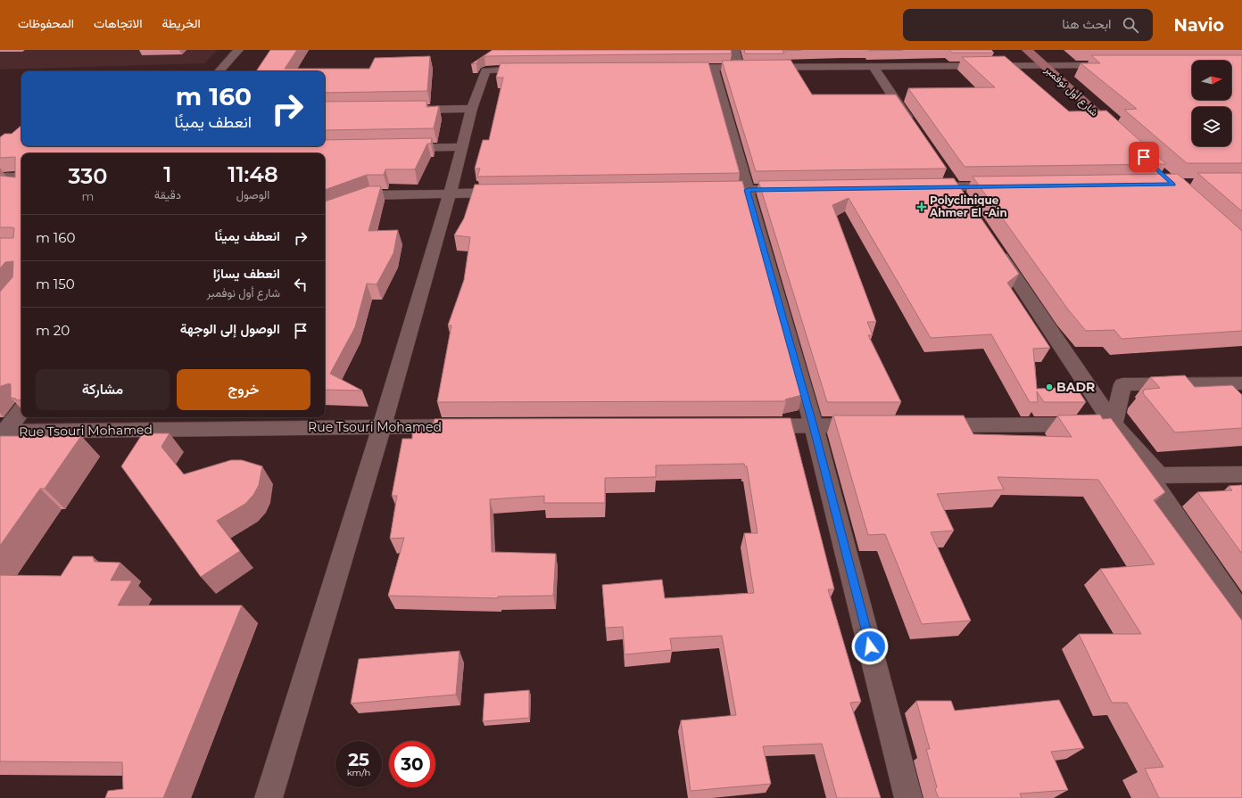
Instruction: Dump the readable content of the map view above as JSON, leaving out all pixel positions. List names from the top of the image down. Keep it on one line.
{"streets":{"main road":["شارع أول نوفمبر"],"street":["Rue Tsouri Mohamed"]},"places":{"health":["Polyclinique Ahmer El -Ain"],"other":["BADR"]},"north":"right","page":{"header":"Navio","search":"ابحث هنا","nav":["الخريطة","الاتجاهات","المحفوظات"],"turn":["160 m","انعطف يمينًا"],"eta":["11:48","الوصول","1","دقيقة","330","m"],"list":[{"name":"انعطف يمينًا","value":"160 m"},{"name":"انعطف يسارًا","note":"شارع أول نوفمبر","value":"150 m"},{"name":"الوصول إلى الوجهة","value":"20 m"}],"buttons":["خروج","مشاركة"],"speed":"25 km/h","limit":"30"}}
